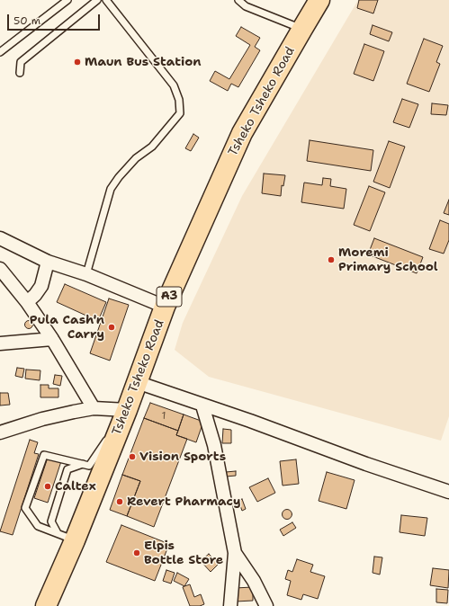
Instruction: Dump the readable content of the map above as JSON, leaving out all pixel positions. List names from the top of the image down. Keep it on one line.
{"streets":{"highway":["Tsheko Tsheko Road","A3"]},"places":["Maun Bus Station","Moremi Primary School","Pula Cash'n Carry","Vision Sports","Caltex","Revert Pharmacy","Elpis Bottle Store"],"house_numbers":["1"],"scale_bar":"50 m"}
